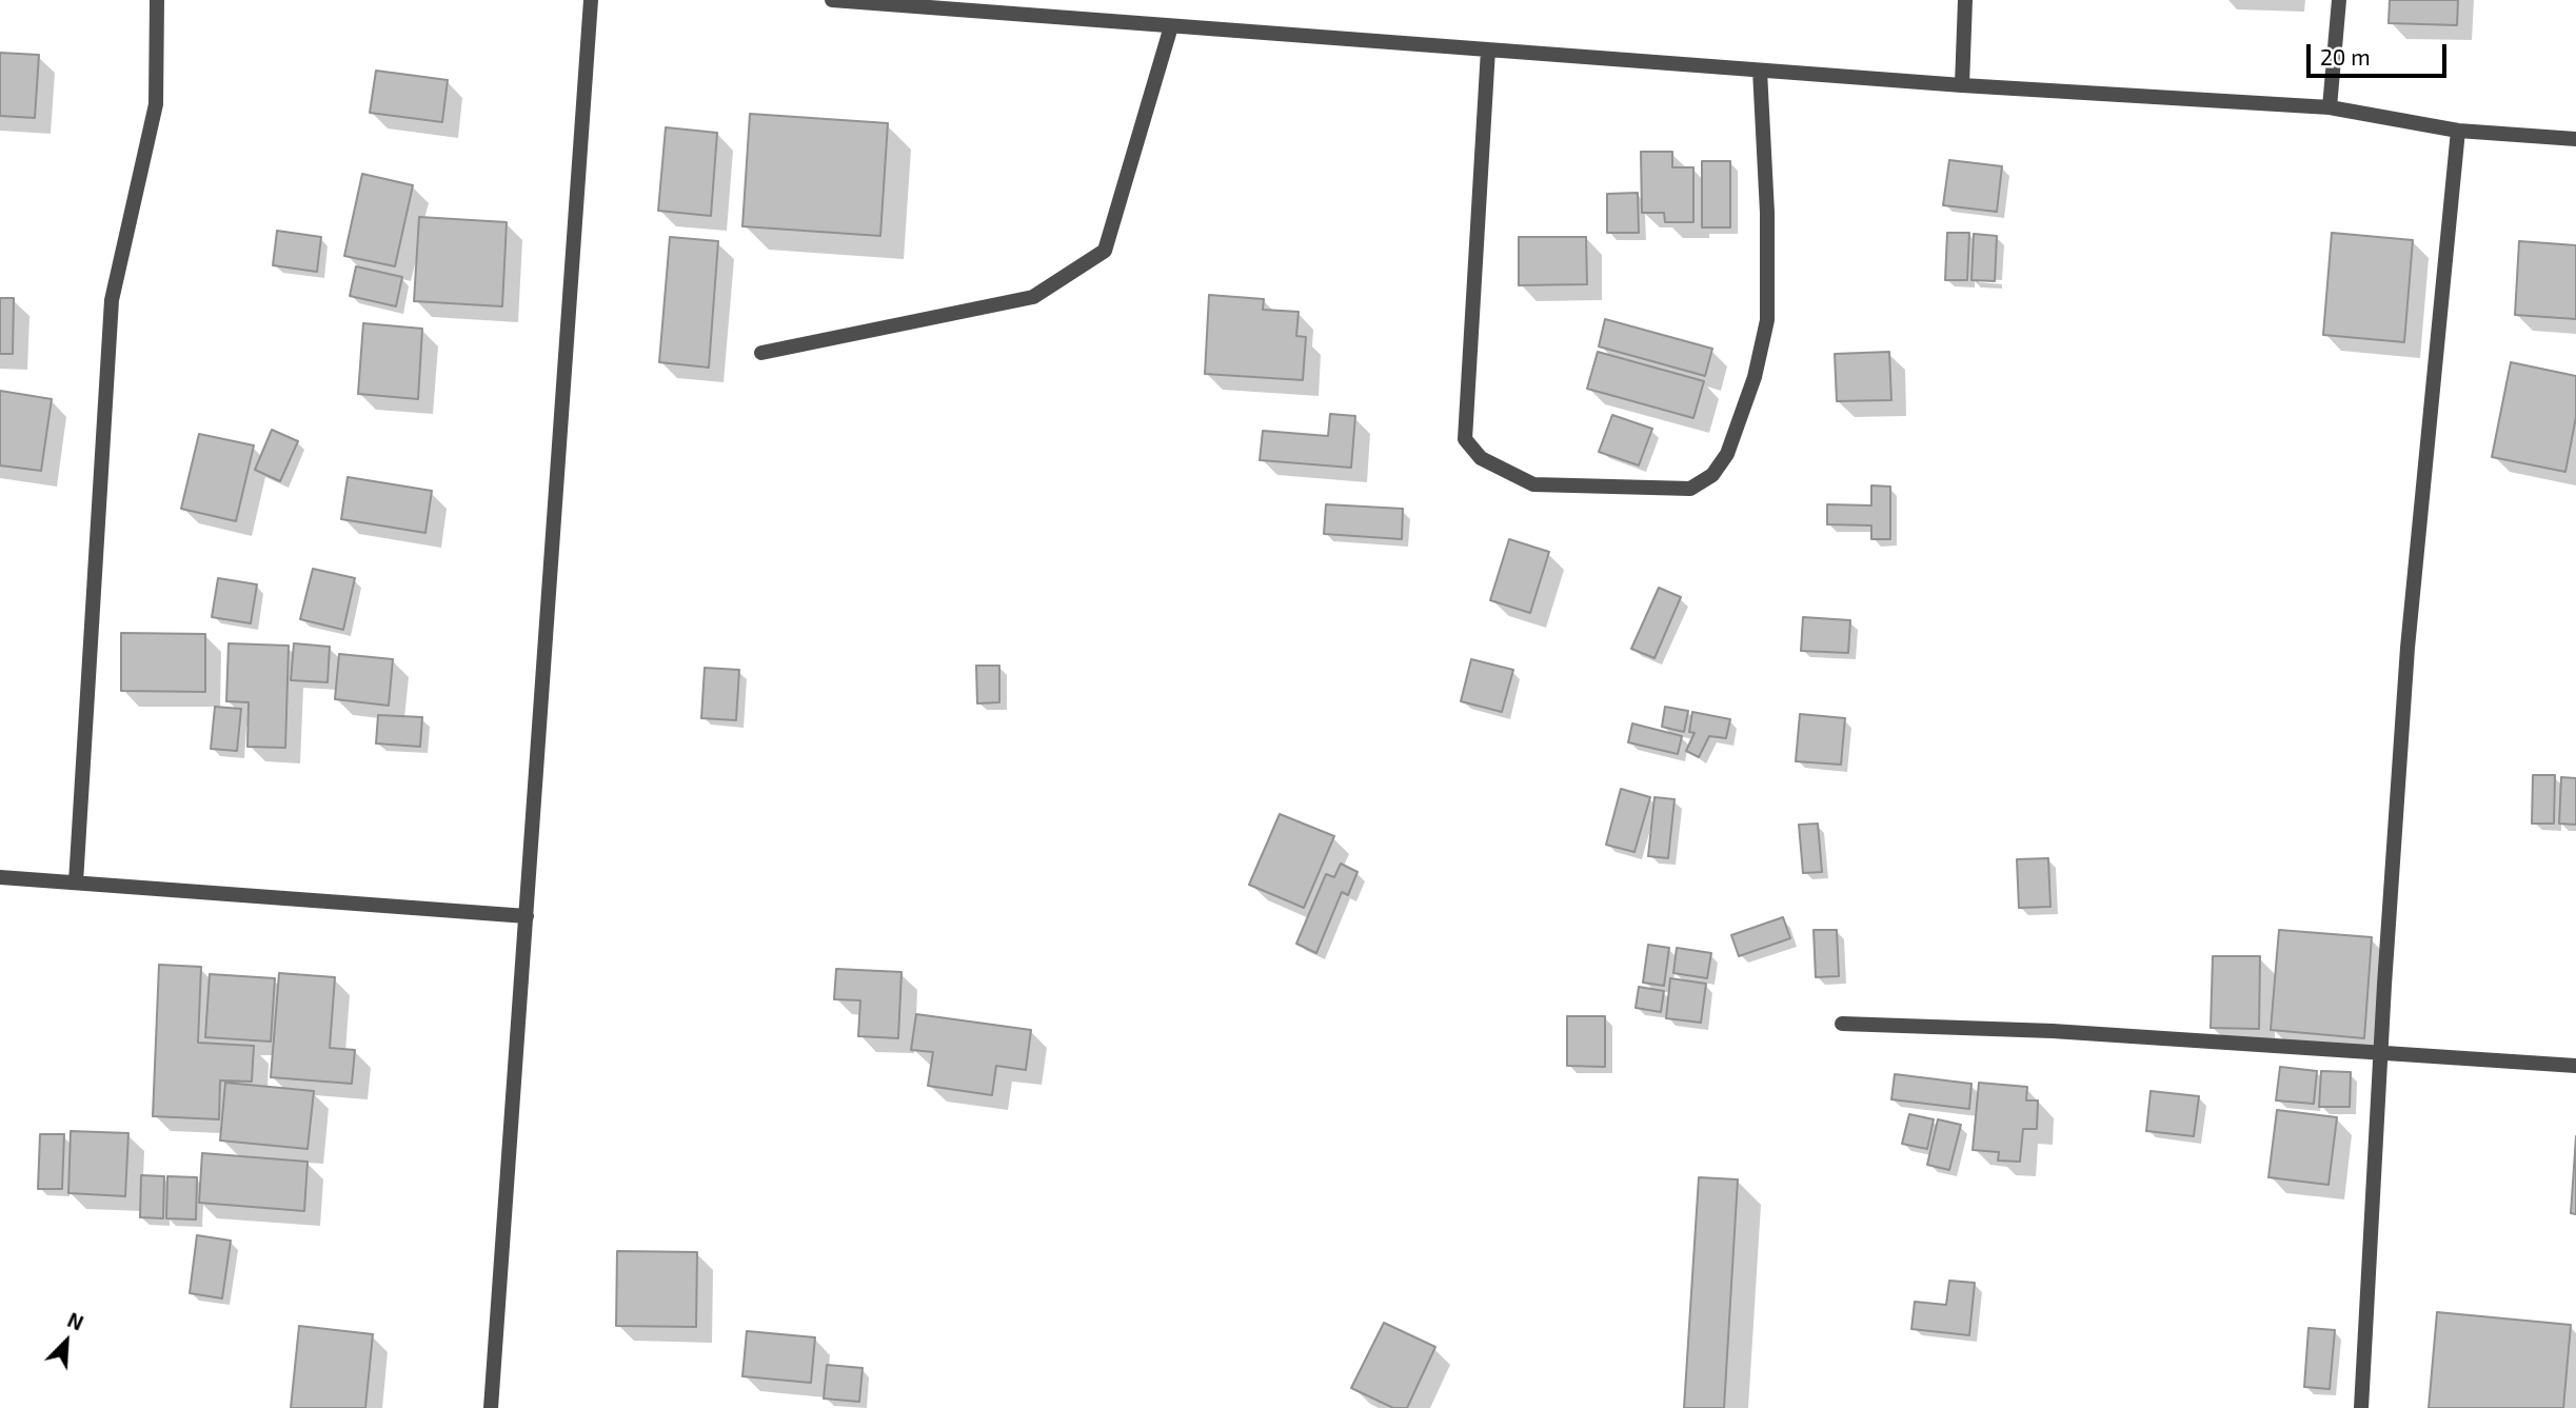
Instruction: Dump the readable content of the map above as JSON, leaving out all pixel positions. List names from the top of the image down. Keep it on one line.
{"scale_bar":"20 m","north":"top right"}
